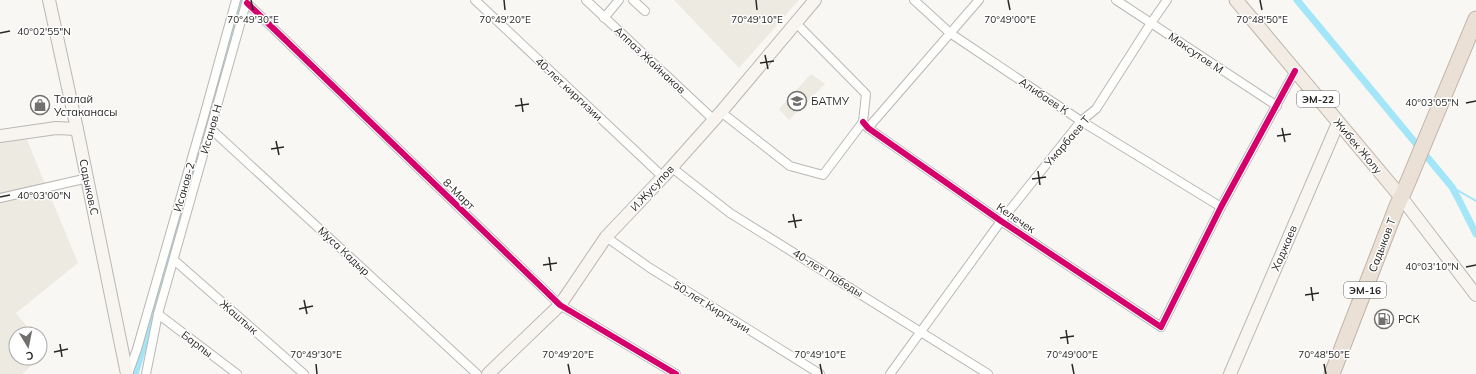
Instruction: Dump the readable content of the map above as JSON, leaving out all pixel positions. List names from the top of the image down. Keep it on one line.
{"streets":{"highway":["Садыков Т","ЭМ-16"],"main road":["ЭМ-22","Жибек Жолу"],"street":["Максутов М","Аппаз Жайнаков","40-лет киргизии","Алибаев К","Исанов Н","Умарбаев Т","Садыков.С","Исанов-2","И.Жусупов","8-Март","Келечек","Хаджаев","Муса Кадыр","40-лет Пабеды","50-лет Киргизии","Жаштык","Барпы"]},"crossings":[["Максутов М","Умарбаев Т"],["Аппаз Жайнаков","И.Жусупов"],["Аппаз Жайнаков","Келечек"],["40-лет киргизии","И.Жусупов"],["Алибаев К","Умарбаев Т"],["Алибаев К","Келечек"],["Исанов Н","8-Март"],["Исанов Н","Муса Кадыр"],["Исанов Н","Жаштык"],["Исанов Н","Барпы"],["Умарбаев Т","Келечек"],["Умарбаев Т","40-лет Пабеды"],["Жибек Жолу","Садыков Т"],["Жибек Жолу","Хаджаев"],["Жибек Жолу","ЭМ-16"],["Садыков.С","Исанов-2"],["И.Жусупов","8-Март"],["И.Жусупов","40-лет Пабеды"],["И.Жусупов","50-лет Киргизии"],["Садыков Т","ЭМ-16"]],"places":{"school or university":["БАТМУ"],"shop":["Таалай Устаканасы"],"fuel station":["РСК"]},"north":"bottom","coordinates":["70°49'00\"E","70°49'30\"E","70°49'20\"E","70°49'10\"E","70°48'50\"E","40°02'55\"N","40°03'05\"N","40°03'00\"N","40°03'10\"N"]}
